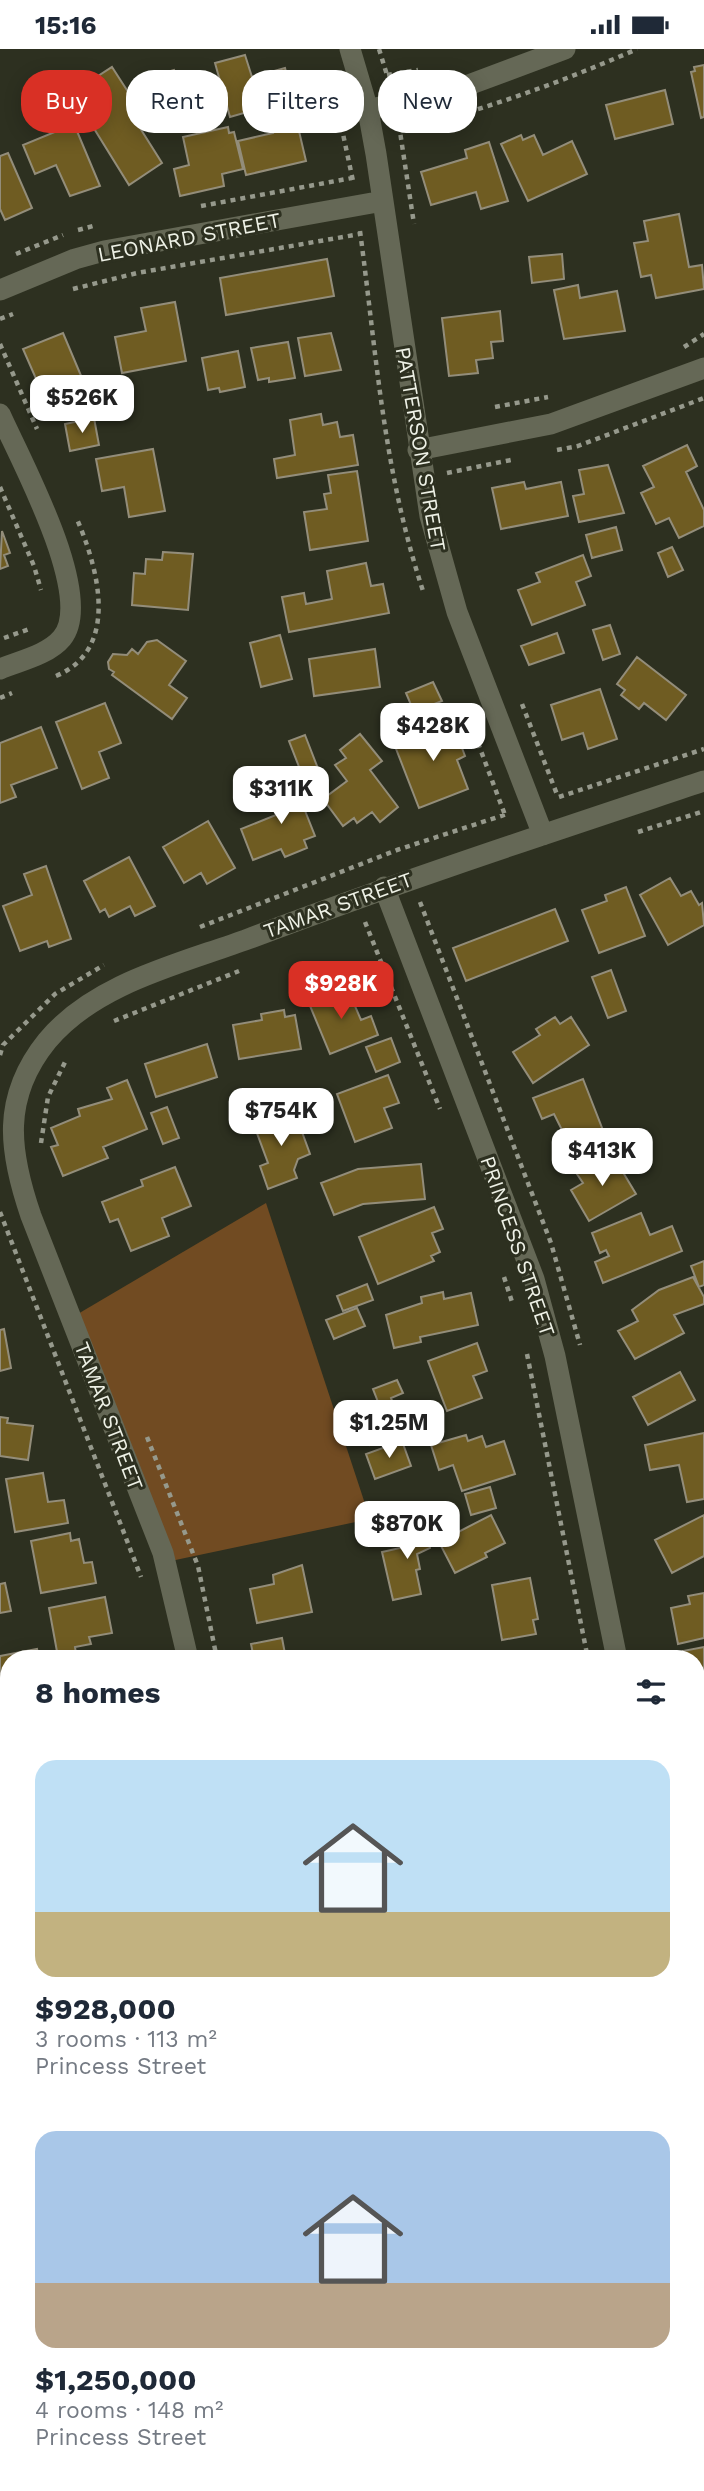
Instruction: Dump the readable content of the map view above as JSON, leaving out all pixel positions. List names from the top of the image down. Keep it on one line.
{"streets":{"street":["LEONARD STREET","PATTERSON STREET","TAMAR STREET","PRINCESS STREET"]},"crossings":[["LEONARD STREET","PATTERSON STREET"],["PATTERSON STREET","TAMAR STREET"],["TAMAR STREET","PRINCESS STREET"]],"page":{"status":"15:16","chip":["Buy","Rent","Filters","New"],"price":["$526K","$428K","$311K","$928K","$754K","$413K","$1.25M","$870K"],"heading":"8 homes","list":[{"name":"$928,000","note":"3 rooms · 113 m² · Princess Street"},{"name":"$1,250,000","note":"4 rooms · 148 m² · Princess Street"}]}}
